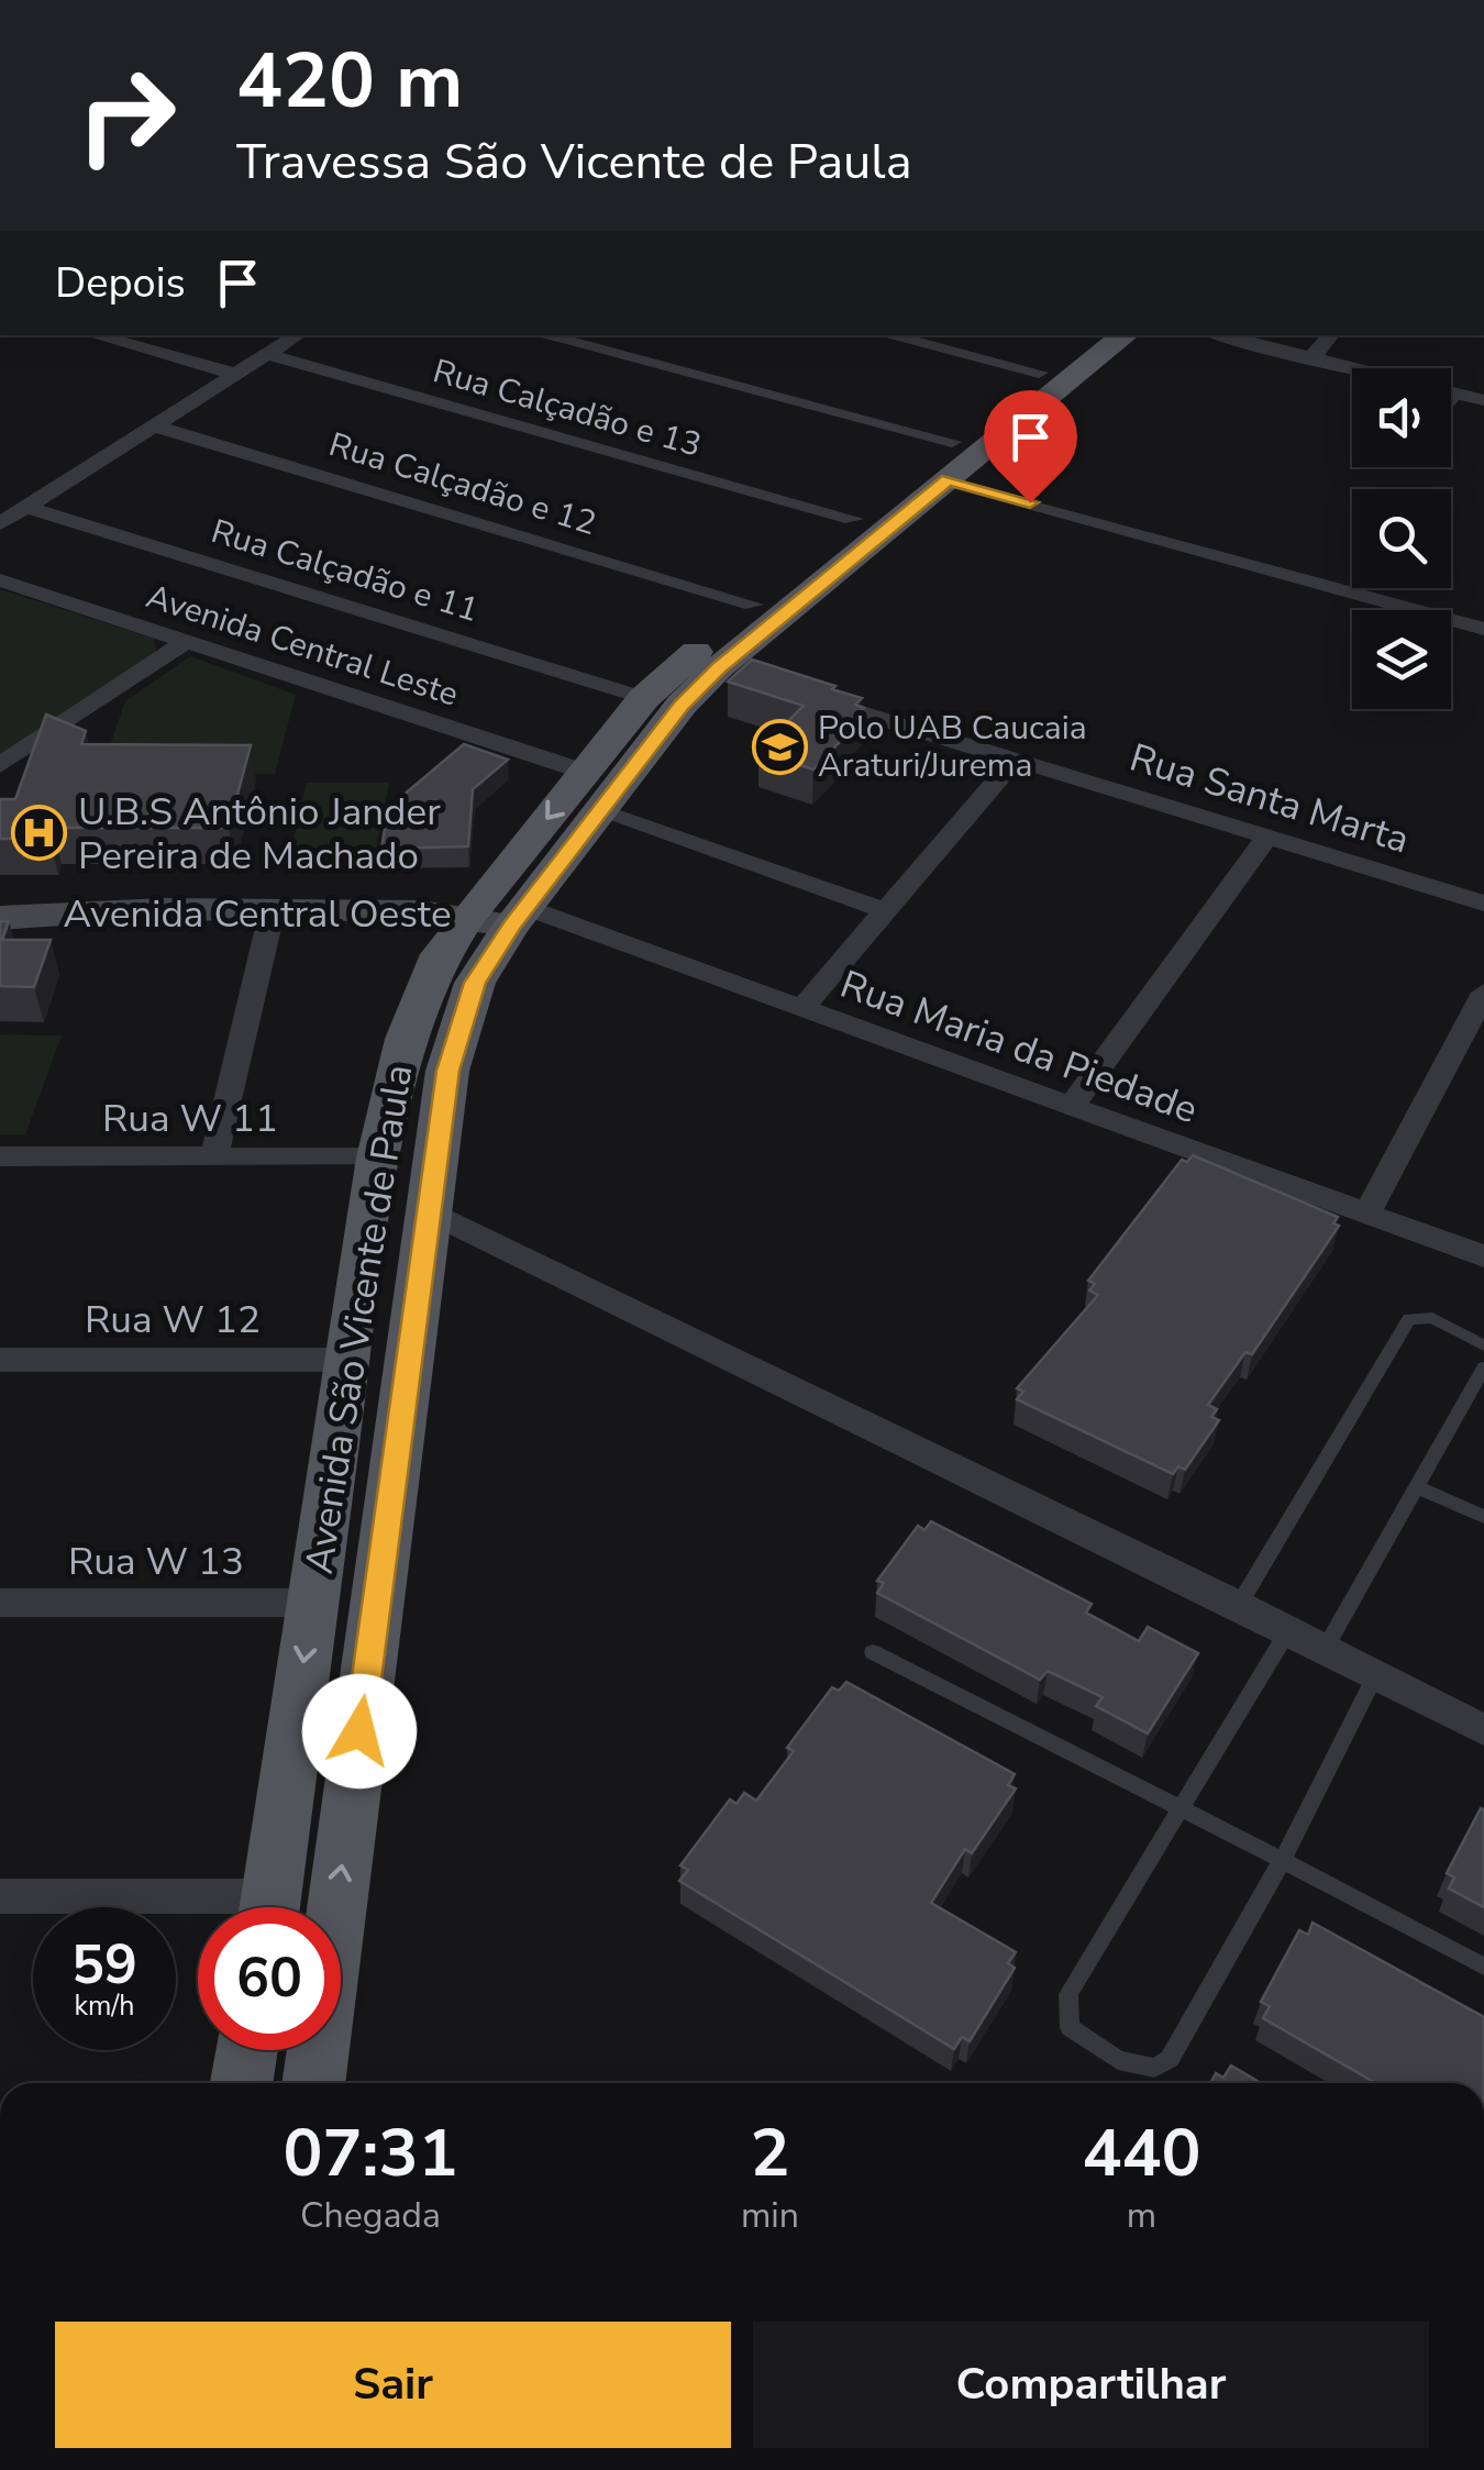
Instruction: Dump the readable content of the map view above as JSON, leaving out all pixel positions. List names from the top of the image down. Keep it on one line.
{"streets":{"main road":["Avenida São Vicente de Paula"],"street":["Rua Calçadão e 13","Rua Calçadão e 12","Rua Calçadão e 11","Avenida Central Leste","Rua Santa Marta","Avenida Central Oeste","Rua Maria da Piedade","Rua W 11","Rua W 12","Rua W 13"]},"crossings":[["Rua Calçadão e 13","Avenida São Vicente de Paula"],["Rua Calçadão e 12","Avenida São Vicente de Paula"],["Rua Calçadão e 11","Avenida São Vicente de Paula"],["Avenida Central Leste","Avenida São Vicente de Paula"],["Avenida Central Oeste","Rua Maria da Piedade"],["Avenida Central Oeste","Avenida São Vicente de Paula"],["Rua Maria da Piedade","Avenida São Vicente de Paula"],["Rua W 11","Avenida São Vicente de Paula"],["Rua W 12","Avenida São Vicente de Paula"],["Avenida São Vicente de Paula","Rua W 13"]],"places":{"school or university":["Polo UAB Caucaia Araturi/Jurema"],"hospital":["U.B.S Antônio Jander Pereira de Machado"]},"page":{"turn":["420 m","Travessa São Vicente de Paula"],"then":"Depois","speed":"59 km/h","limit":"60","eta":["07:31","Chegada","2","min","440","m"],"buttons":["Sair","Compartilhar"]}}
